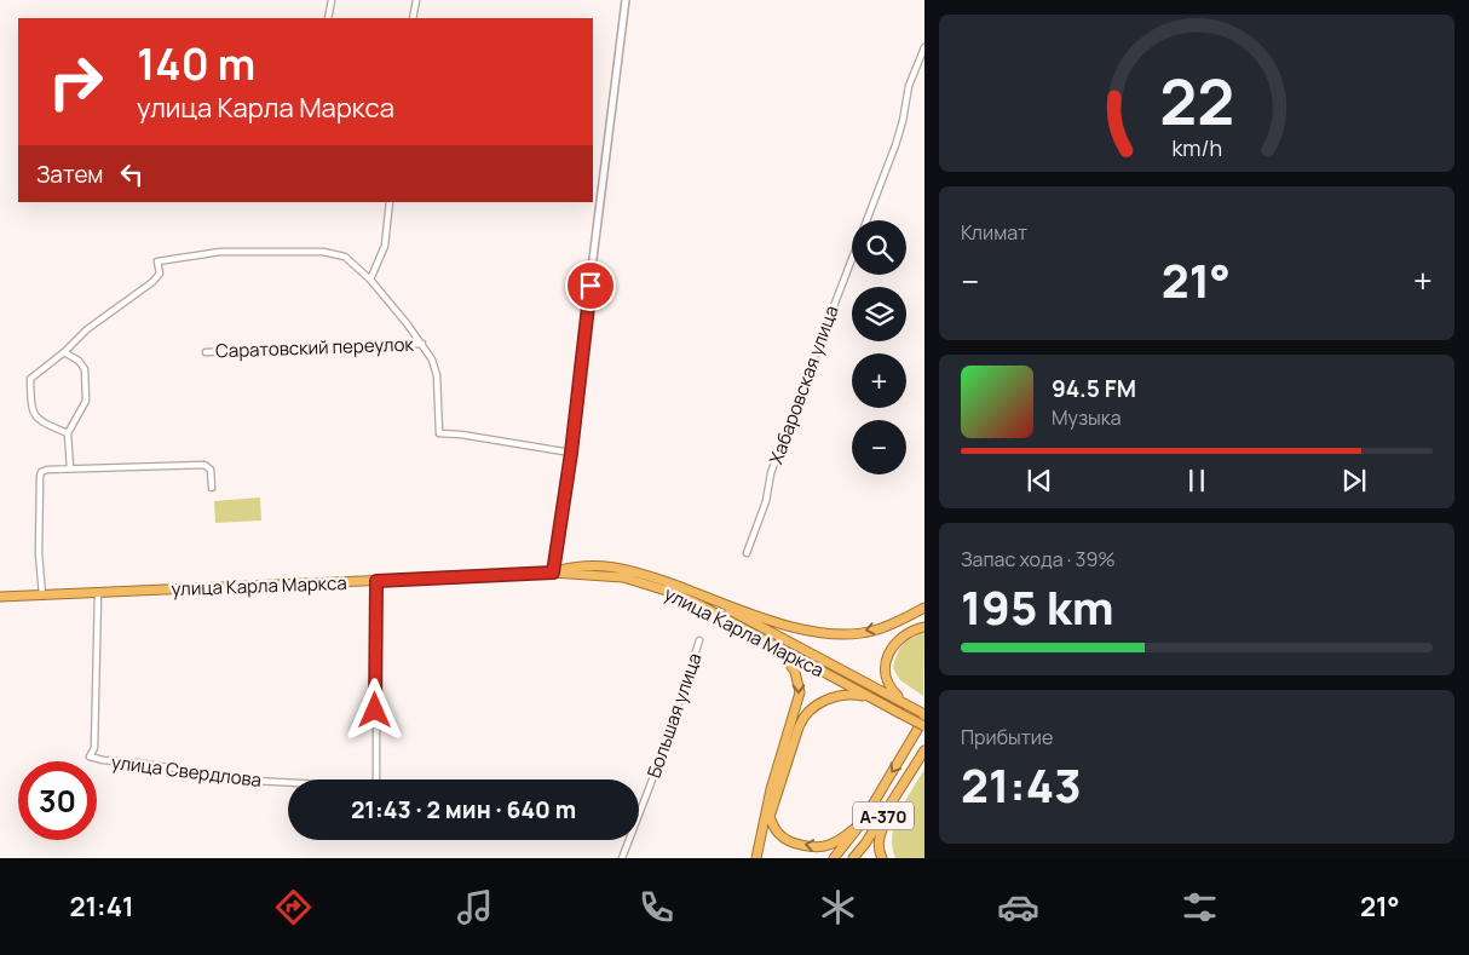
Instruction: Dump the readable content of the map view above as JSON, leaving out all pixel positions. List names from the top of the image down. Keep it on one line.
{"streets":{"highway":["улица Карла Маркса","А-370"],"street":["Саратовский переулок","Хабаровская улица","Большая улица","улица Свердлова"]},"crossings":[["улица Карла Маркса","улица Свердлова"]],"page":{"turn":["140 m","улица Карла Маркса"],"then":"Затем","tile":["Климат",["Запас хода · 39%","195 km"],["Прибытие","21:43"]],"map_buttons":["+","−"],"heat":["−","21°","+"],"song":["94.5 FM","Музыка"],"limit":"30","trip":"21:43 · 2 мин · 640 m","tabs":["21:41","21°"],"gauge":["22","km/h"]}}
